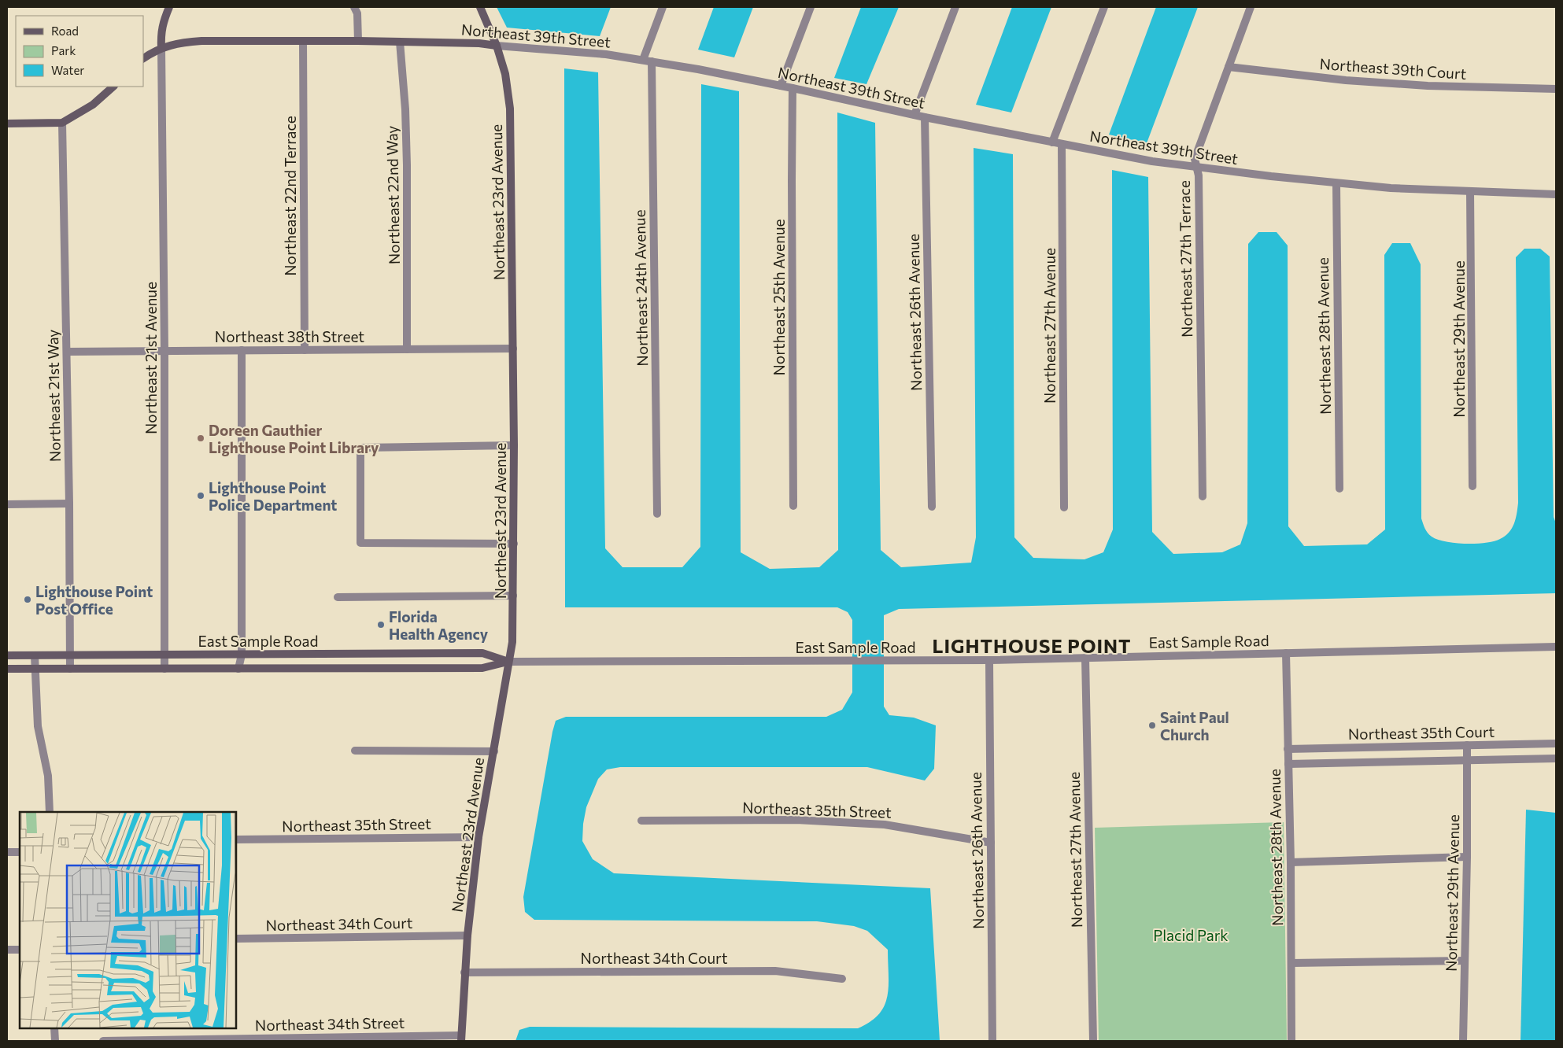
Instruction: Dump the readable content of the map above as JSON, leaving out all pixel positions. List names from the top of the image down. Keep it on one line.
{"streets":{"street":["Northeast 39th Street","Northeast 39th Court","Northeast 22nd Way","Northeast 22nd Terrace","Northeast 23rd Avenue","Northeast 27th Terrace","Northeast 24th Avenue","Northeast 25th Avenue","Northeast 26th Avenue","Northeast 27th Avenue","Northeast 38th Street","Northeast 28th Avenue","Northeast 29th Avenue","Northeast 21st Avenue","Northeast 21st Way","East Sample Road","Northeast 35th Court","Northeast 35th Street","Northeast 34th Court","Northeast 34th Street"]},"crossings":[["Northeast 39th Street","Northeast 22nd Way"],["Northeast 39th Street","Northeast 22nd Terrace"],["Northeast 39th Street","Northeast 23rd Avenue"],["Northeast 39th Street","Northeast 27th Terrace"],["Northeast 39th Street","Northeast 24th Avenue"],["Northeast 39th Street","Northeast 25th Avenue"],["Northeast 39th Street","Northeast 26th Avenue"],["Northeast 39th Street","Northeast 27th Avenue"],["Northeast 39th Street","Northeast 28th Avenue"],["Northeast 39th Street","Northeast 29th Avenue"],["Northeast 39th Street","Northeast 21st Avenue"],["Northeast 39th Court","Northeast 27th Terrace"],["Northeast 22nd Way","Northeast 38th Street"],["Northeast 22nd Terrace","Northeast 38th Street"],["Northeast 23rd Avenue","Northeast 38th Street"],["Northeast 23rd Avenue","East Sample Road"],["Northeast 23rd Avenue","Northeast 35th Street"],["Northeast 23rd Avenue","Northeast 34th Court"],["Northeast 23rd Avenue","Northeast 34th Street"],["Northeast 26th Avenue","East Sample Road"],["Northeast 26th Avenue","Northeast 35th Street"],["Northeast 27th Avenue","East Sample Road"],["Northeast 38th Street","Northeast 21st Avenue"],["Northeast 38th Street","Northeast 21st Way"],["Northeast 28th Avenue","East Sample Road"],["Northeast 28th Avenue","Northeast 35th Court"],["Northeast 29th Avenue","Northeast 35th Court"],["Northeast 21st Avenue","East Sample Road"],["Northeast 21st Way","East Sample Road"]],"districts":["LIGHTHOUSE POINT"],"parks":["Placid Park"],"places":["Doreen Gauthier Lighthouse Point Library","Lighthouse Point Police Department","Lighthouse Point Post Office","Florida Health Agency","Saint Paul Church"],"legend":["Road","Park","Water"]}
